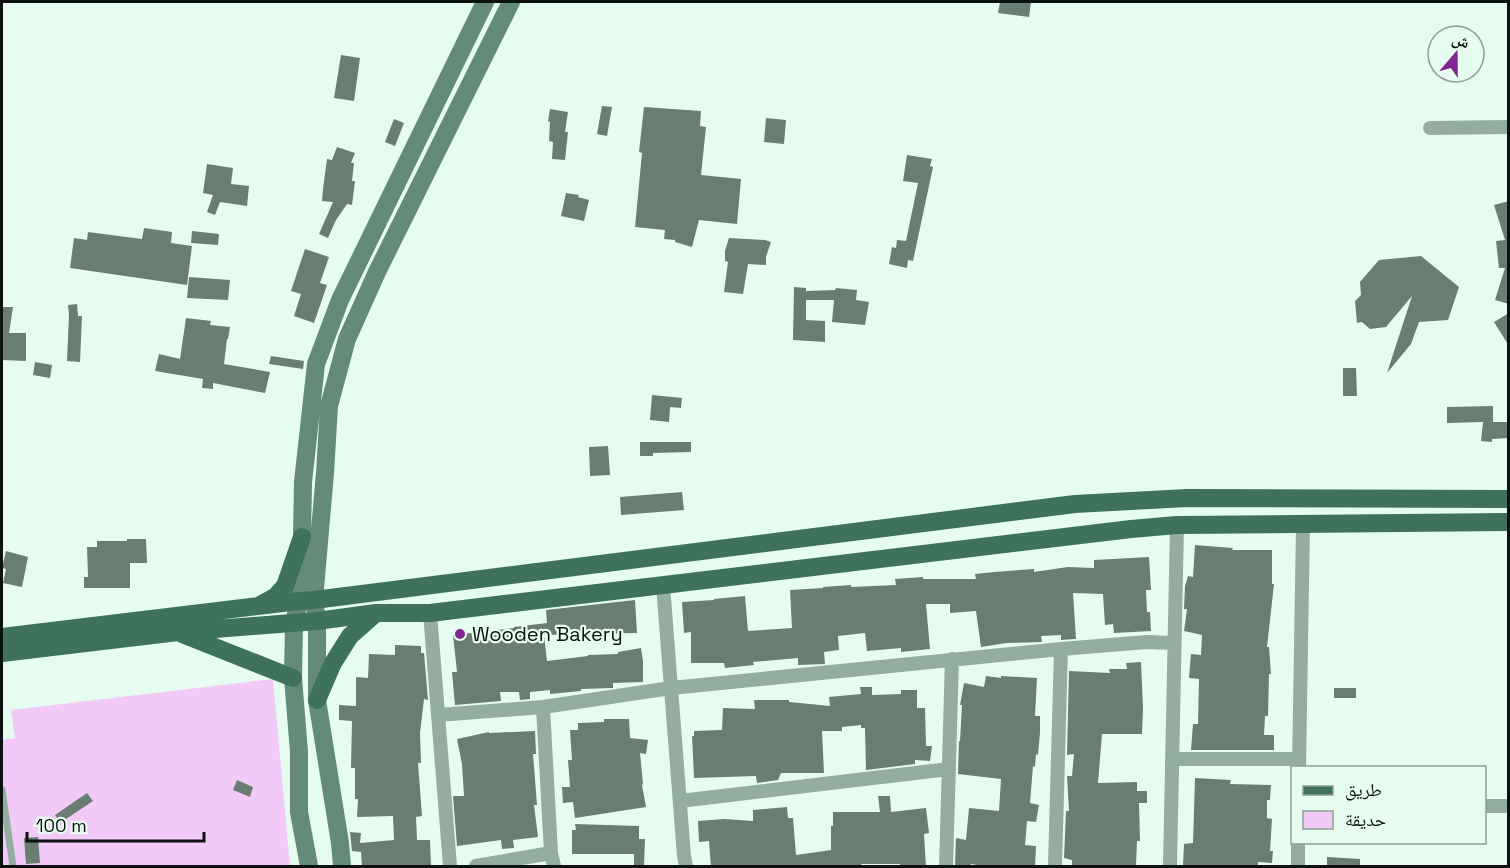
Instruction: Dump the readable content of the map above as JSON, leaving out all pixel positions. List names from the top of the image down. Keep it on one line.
{"places":["Wooden Bakery"],"legend":["طريق","حديقة"],"scale_bar":"100 m","north":"top"}
